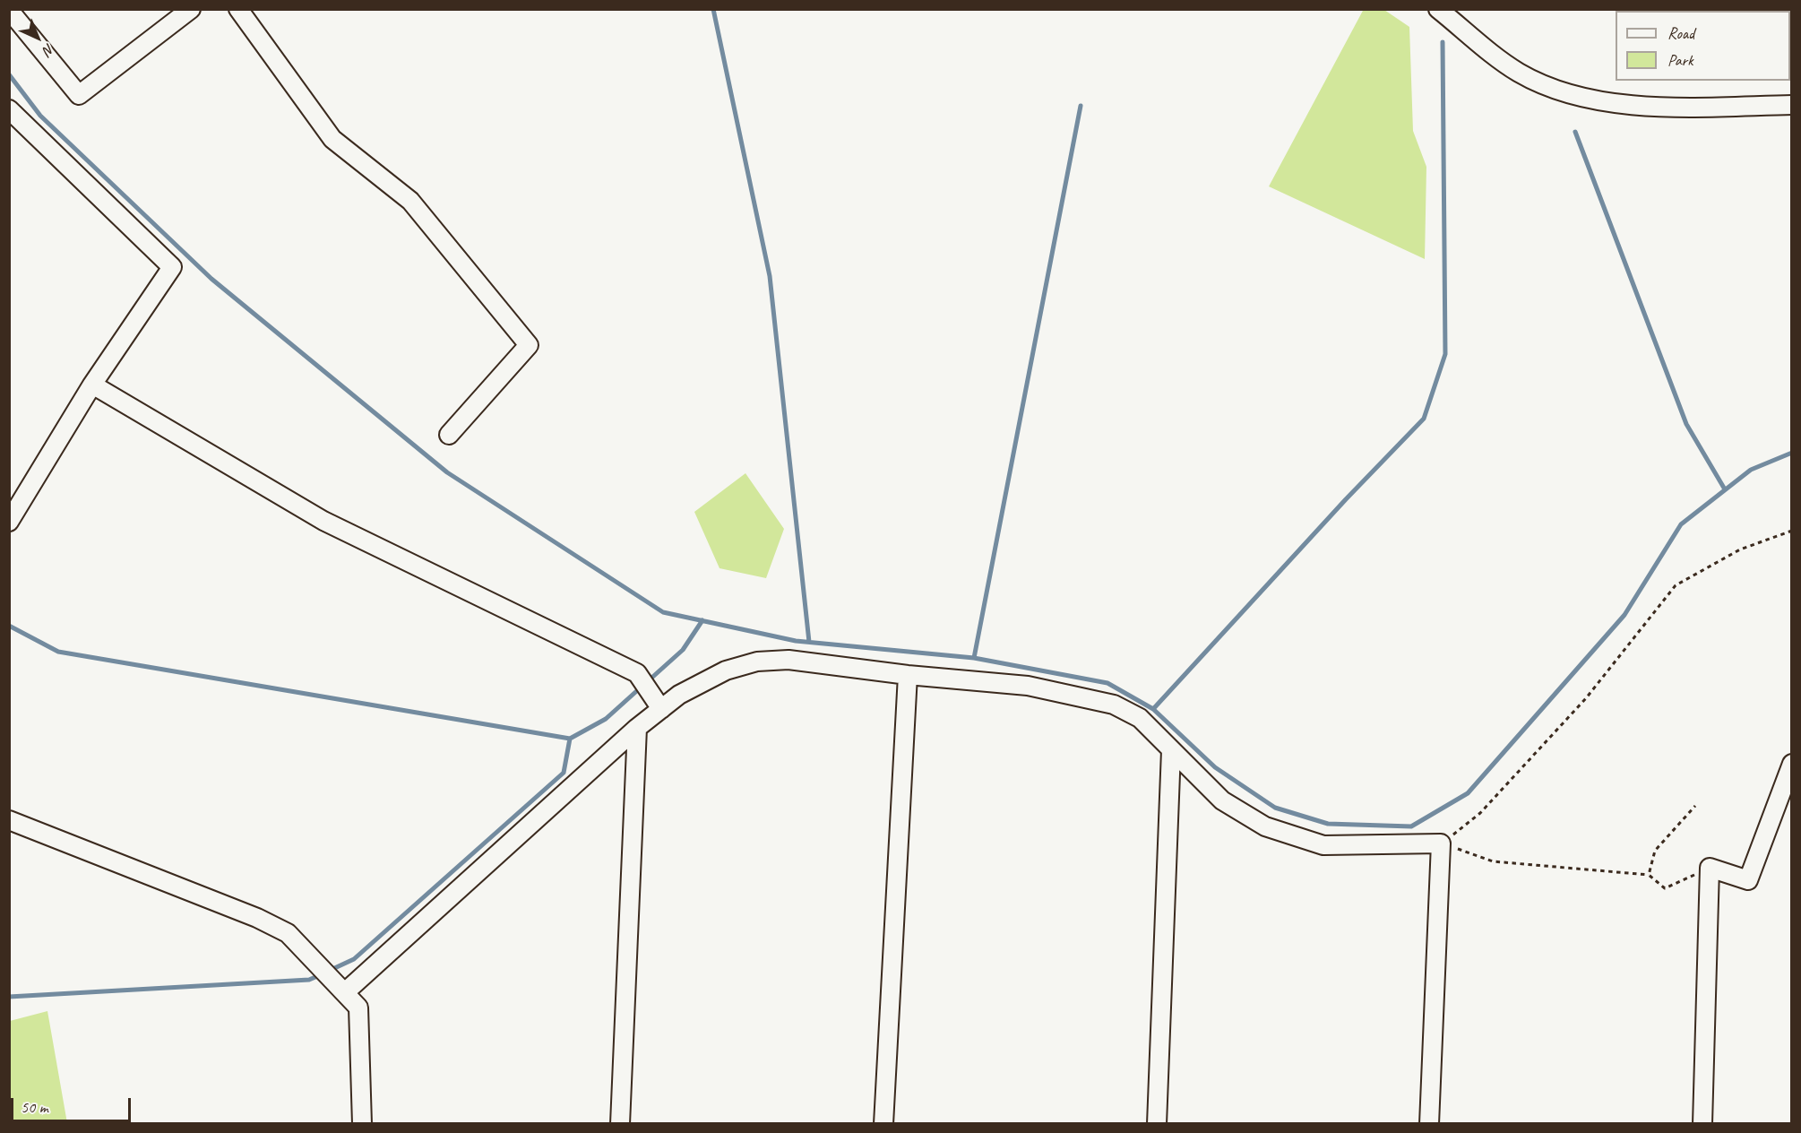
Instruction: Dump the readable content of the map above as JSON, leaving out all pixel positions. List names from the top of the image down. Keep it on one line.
{"legend":["Road","Park"],"scale_bar":"50 m","north":"bottom right"}
